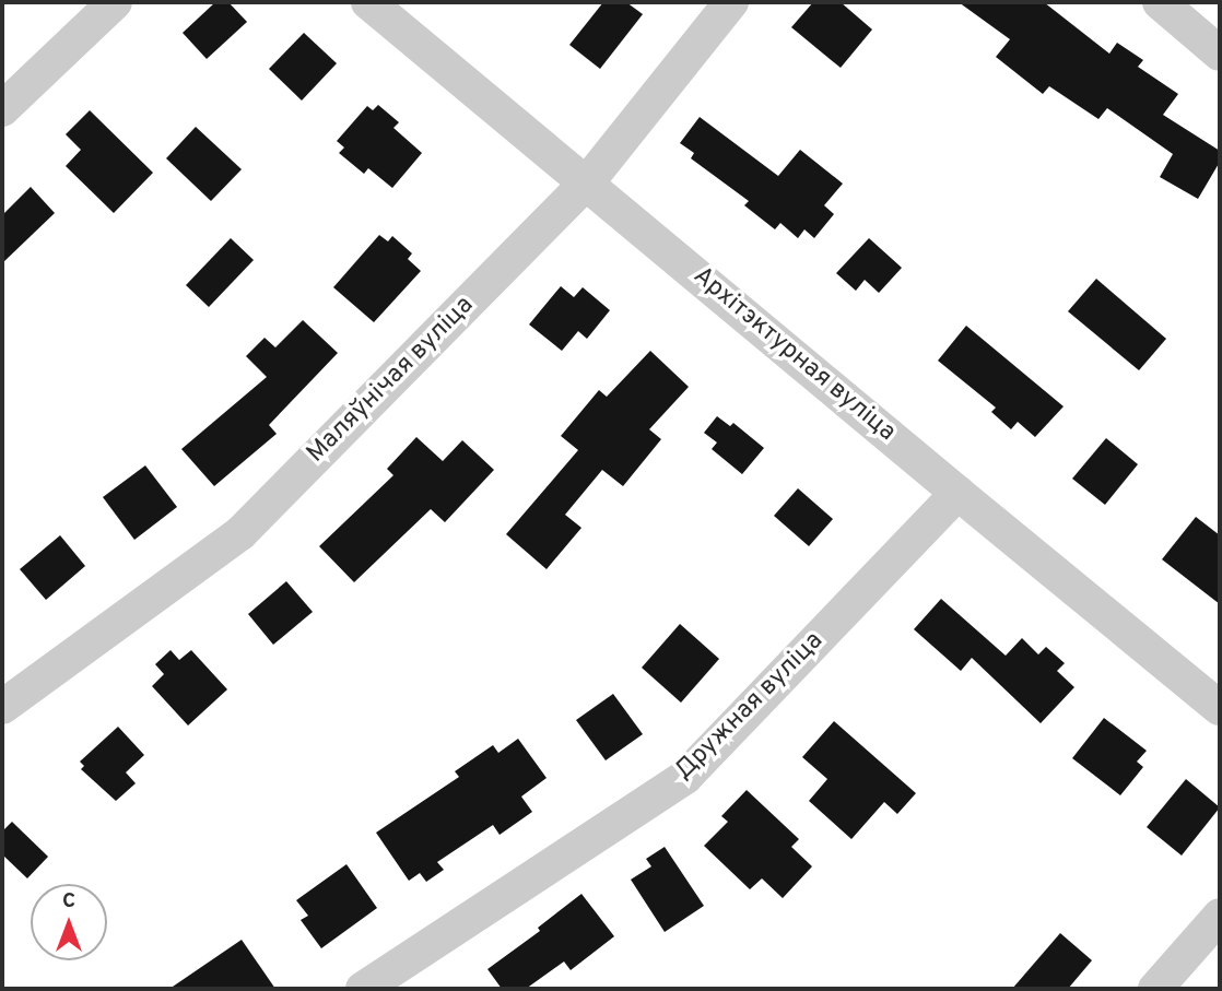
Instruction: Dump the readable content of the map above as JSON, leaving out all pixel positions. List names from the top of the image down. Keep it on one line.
{"streets":{"street":["Архітэктурная вуліца","Маляўнічая вуліца","Дружная вуліца"]},"crossings":[["Архітэктурная вуліца","Маляўнічая вуліца"],["Архітэктурная вуліца","Дружная вуліца"]],"north":"top"}
